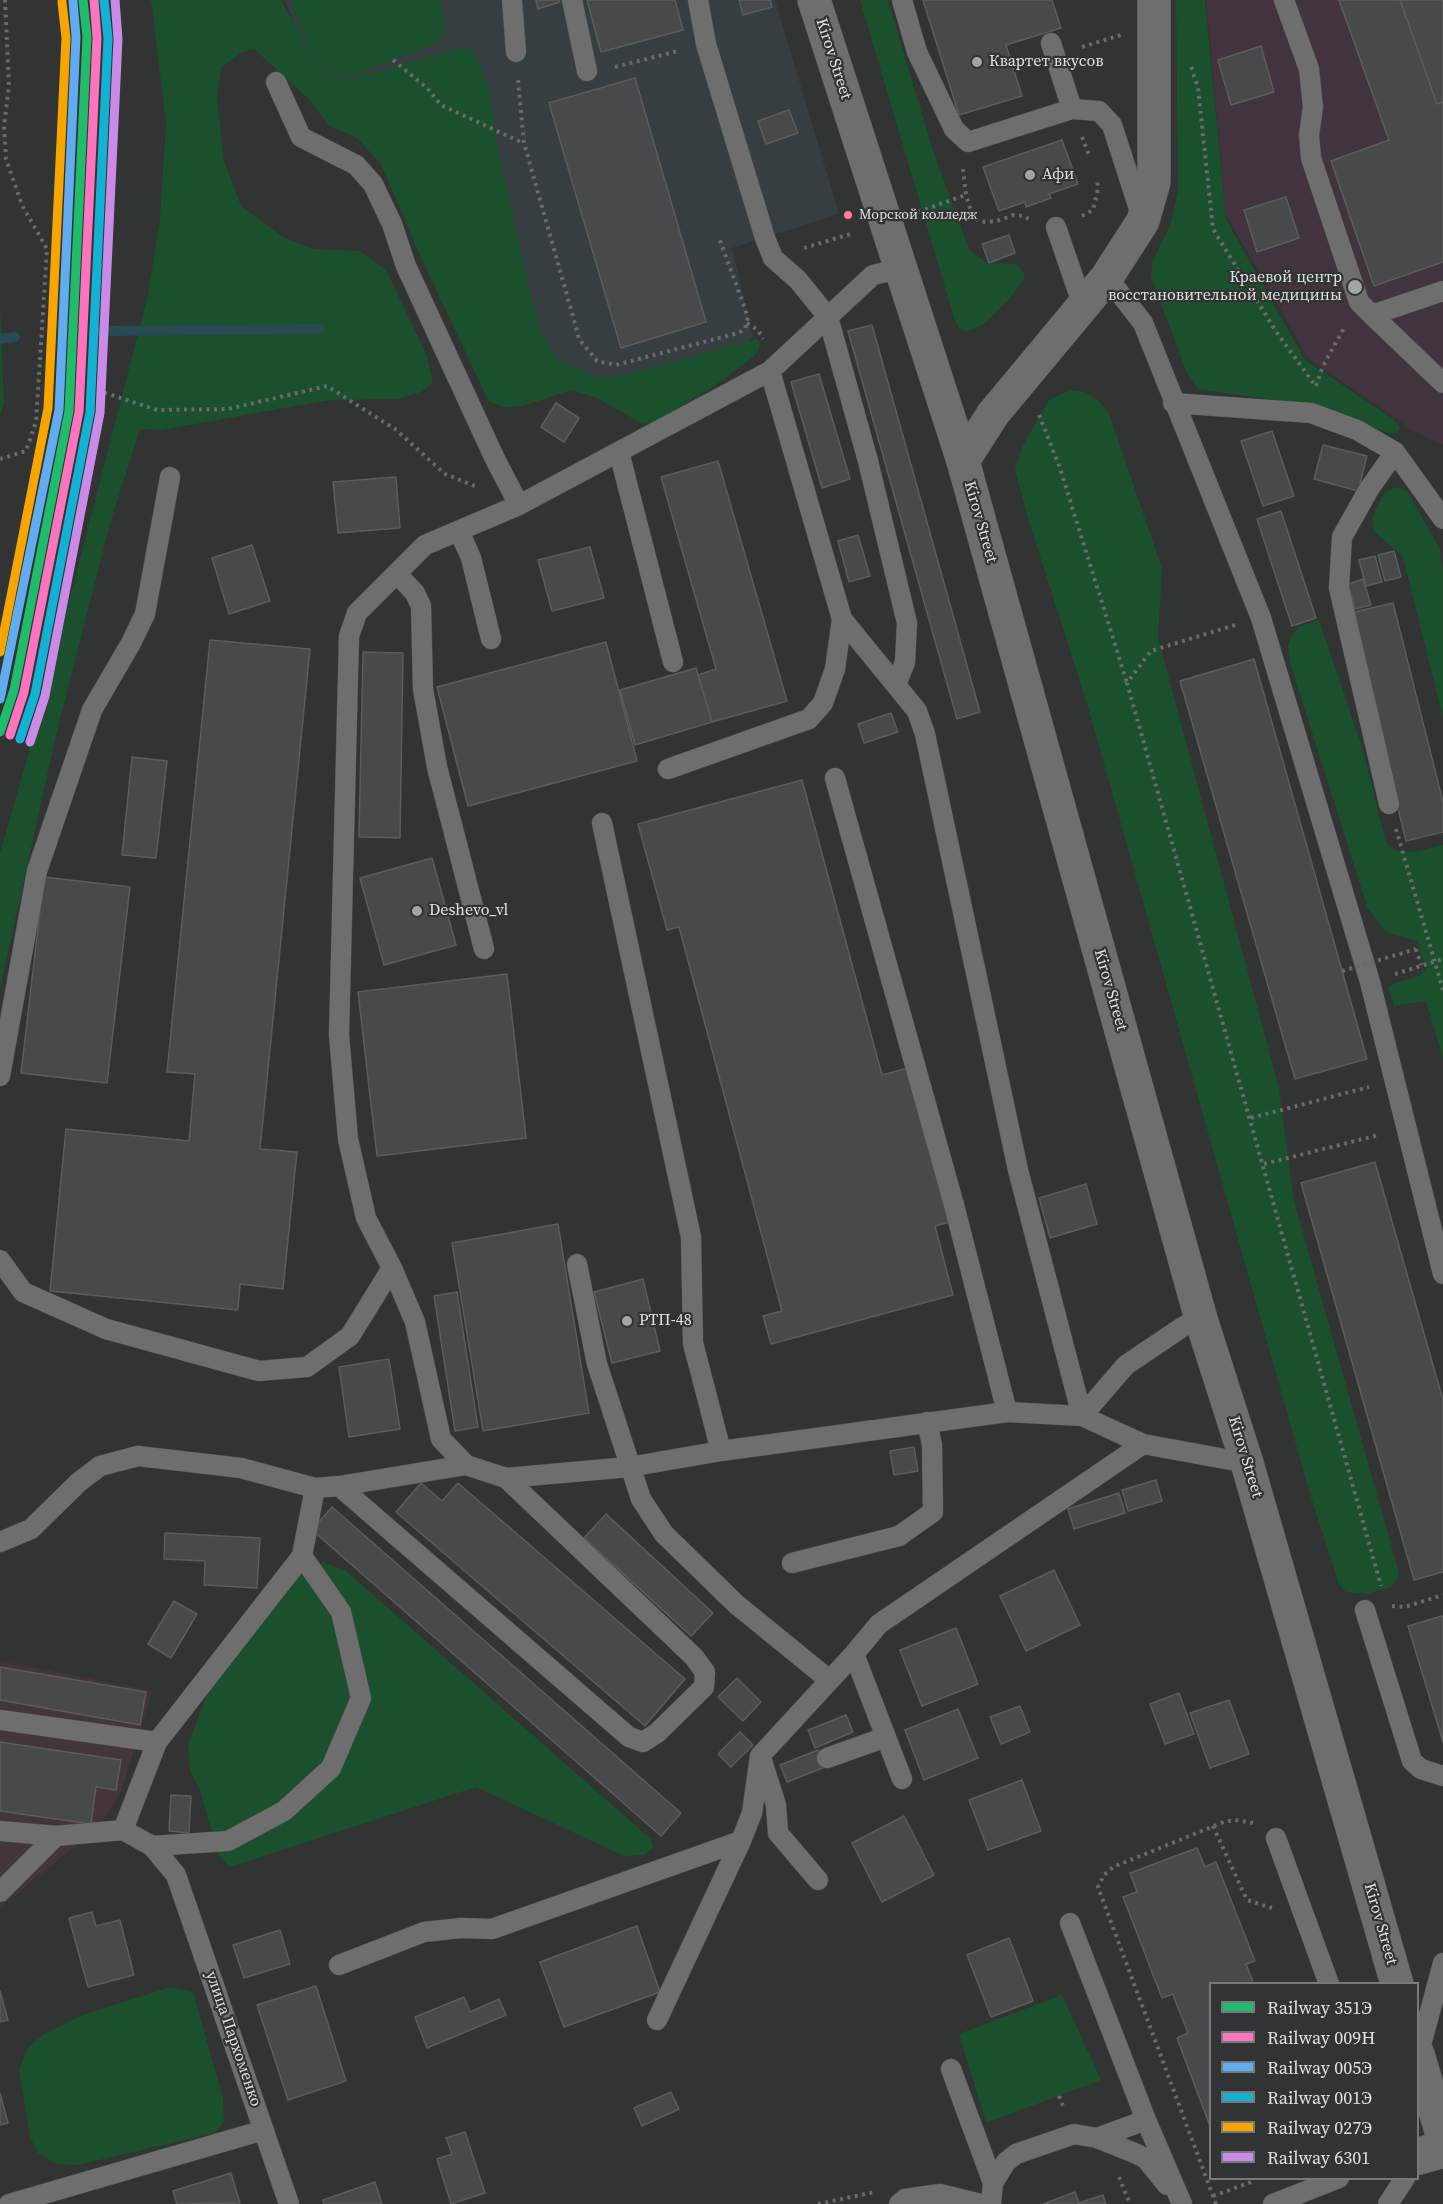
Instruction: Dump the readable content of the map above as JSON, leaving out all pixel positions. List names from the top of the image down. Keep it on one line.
{"streets":{"street":["Kirov Street"],"lane":["улица Пархоменко"]},"places":["Квартет вкусов","Афи","Морской колледж","Краевой центр восстановительной медицины","Deshevo_vl","РТП-48"],"lines":["rail line 351Э","rail line 009Н","rail line 001Э","rail line 6301","rail line 005Э","rail line 027Э"],"legend":["Railway 351Э","Railway 009Н","Railway 005Э","Railway 001Э","Railway 027Э","Railway 6301"]}
